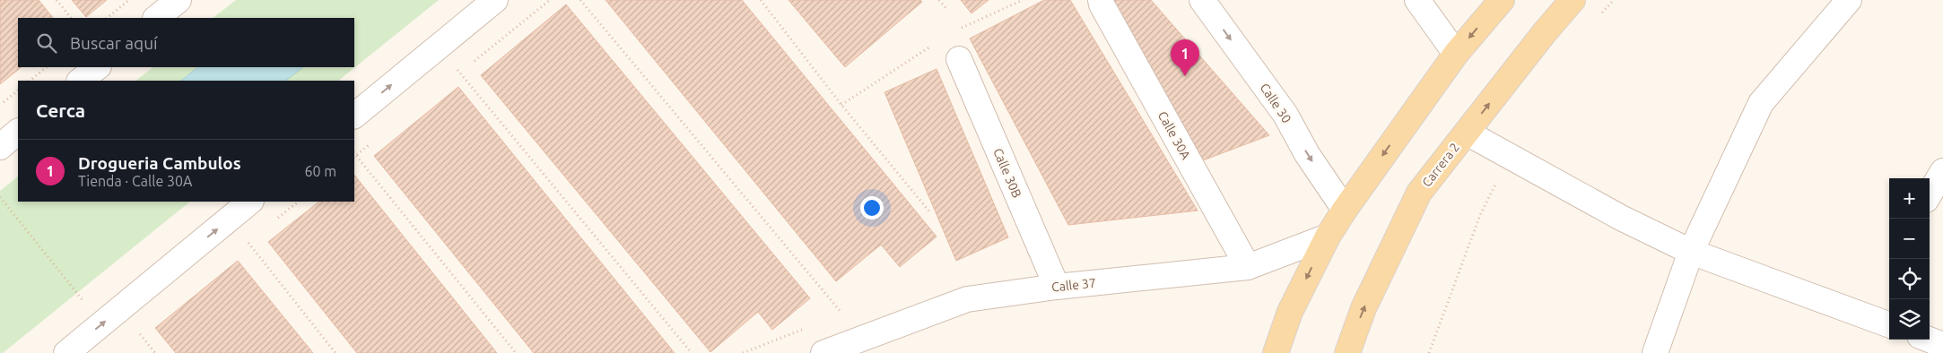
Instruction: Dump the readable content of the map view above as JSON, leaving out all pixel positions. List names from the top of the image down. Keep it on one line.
{"streets":{"main road":["Carrera 2"],"street":["Calle 30","Calle 30A","Calle 30B","Calle 37"]},"crossings":[["Calle 30A","Calle 37"],["Calle 30B","Calle 37"]],"one_way":["Calle 30"],"page":{"search":"Buscar aquí","pins":"1","heading":"Cerca","list":[{"mark":"1","name":"Drogueria Cambulos","note":"Tienda · Calle 30A","value":"60 m"}],"map_buttons":["+","−"]}}
